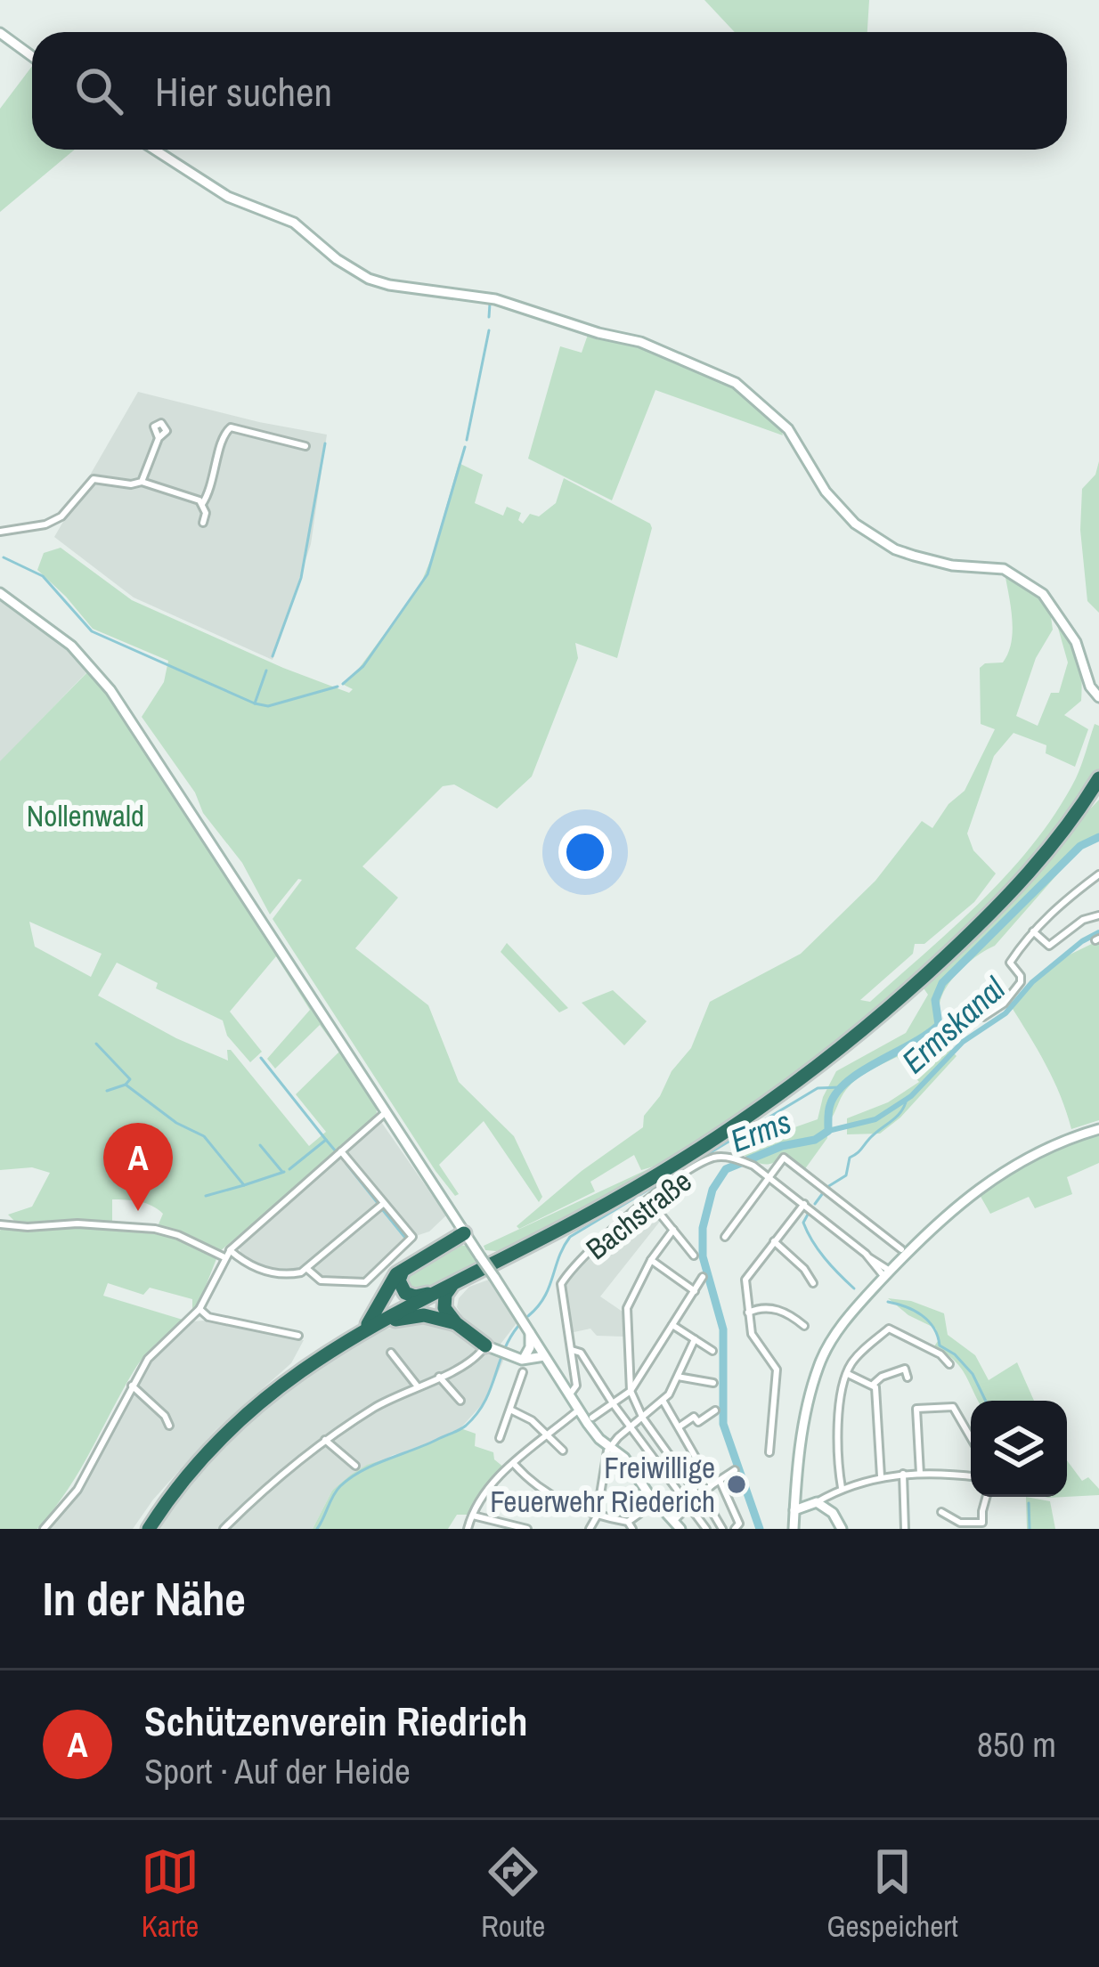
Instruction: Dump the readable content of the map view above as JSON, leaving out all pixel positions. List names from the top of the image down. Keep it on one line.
{"streets":{"street":["Bachstraße"]},"water":["Ermskanal","Erms"],"parks":["Nollenwald"],"places":["Freiwillige Feuerwehr Riederich"],"page":{"search":"Hier suchen","pins":"A","heading":"In der Nähe","list":[{"mark":"A","name":"Schützenverein Riedrich","note":"Sport · Auf der Heide","value":"850 m"}],"nav":["Karte","Route","Gespeichert"]}}
